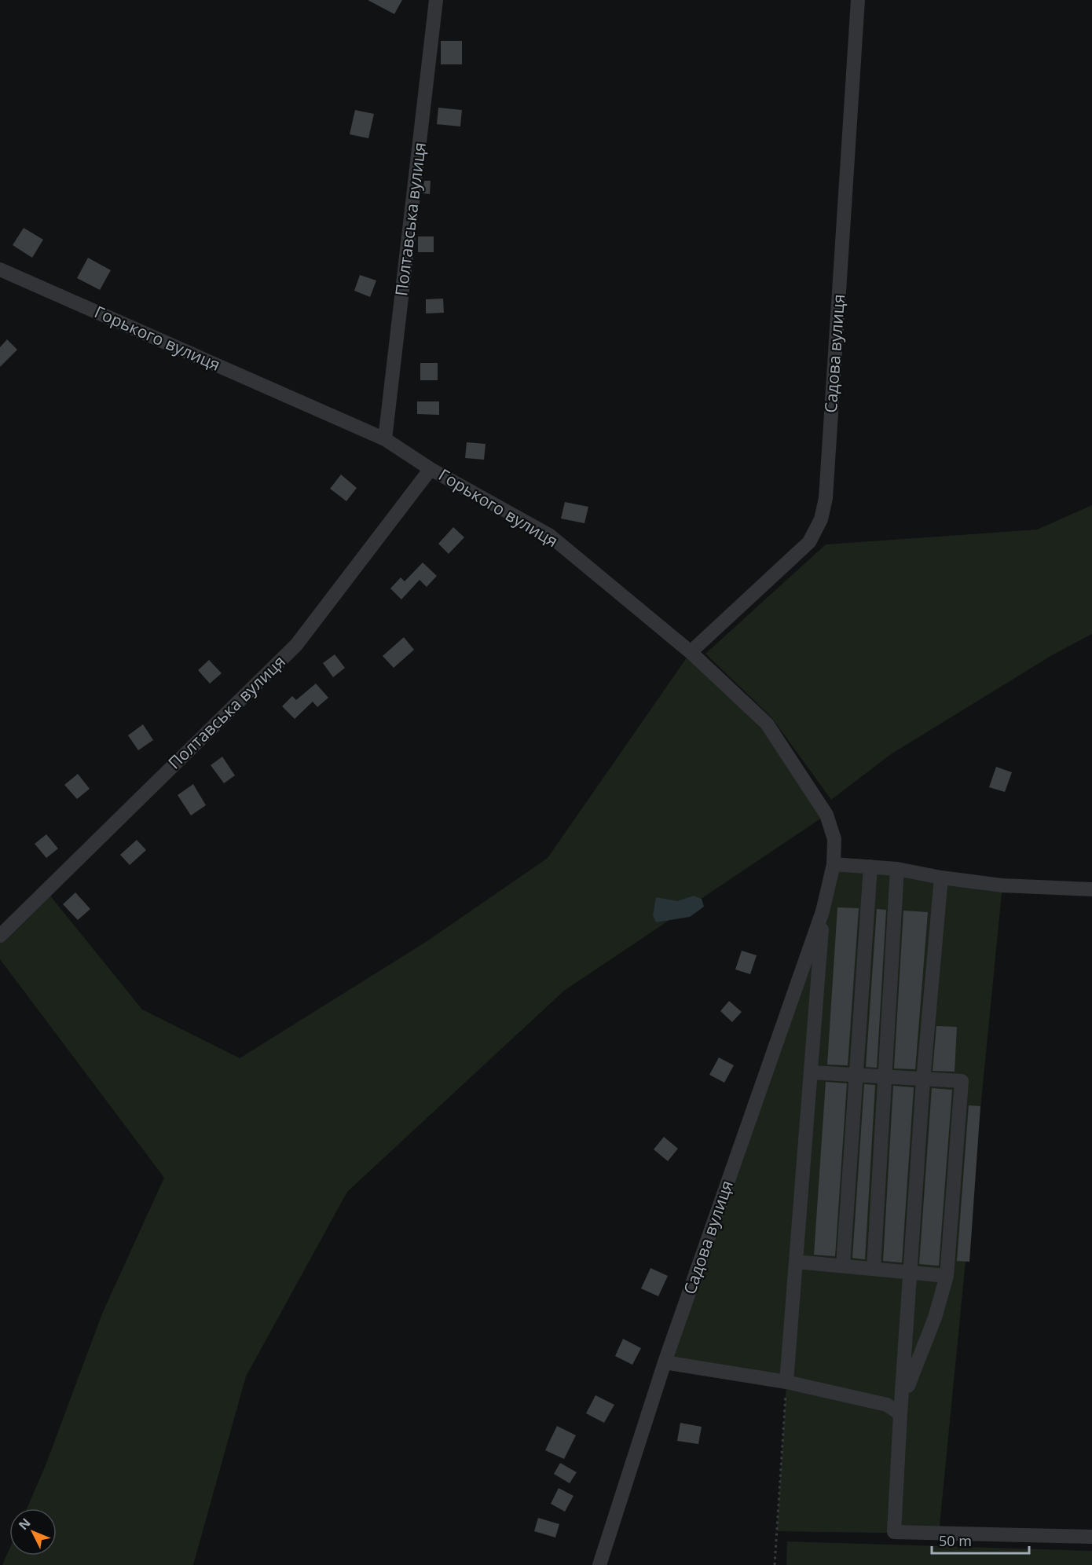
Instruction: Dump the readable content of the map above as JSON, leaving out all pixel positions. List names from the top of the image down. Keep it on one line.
{"streets":{"street":["Полтавська вулиця","Горького вулиця","Садова вулиця"]},"crossings":[["Полтавська вулиця","Горького вулиця"],["Горького вулиця","Садова вулиця"]],"scale_bar":"50 m","north":"top left"}
